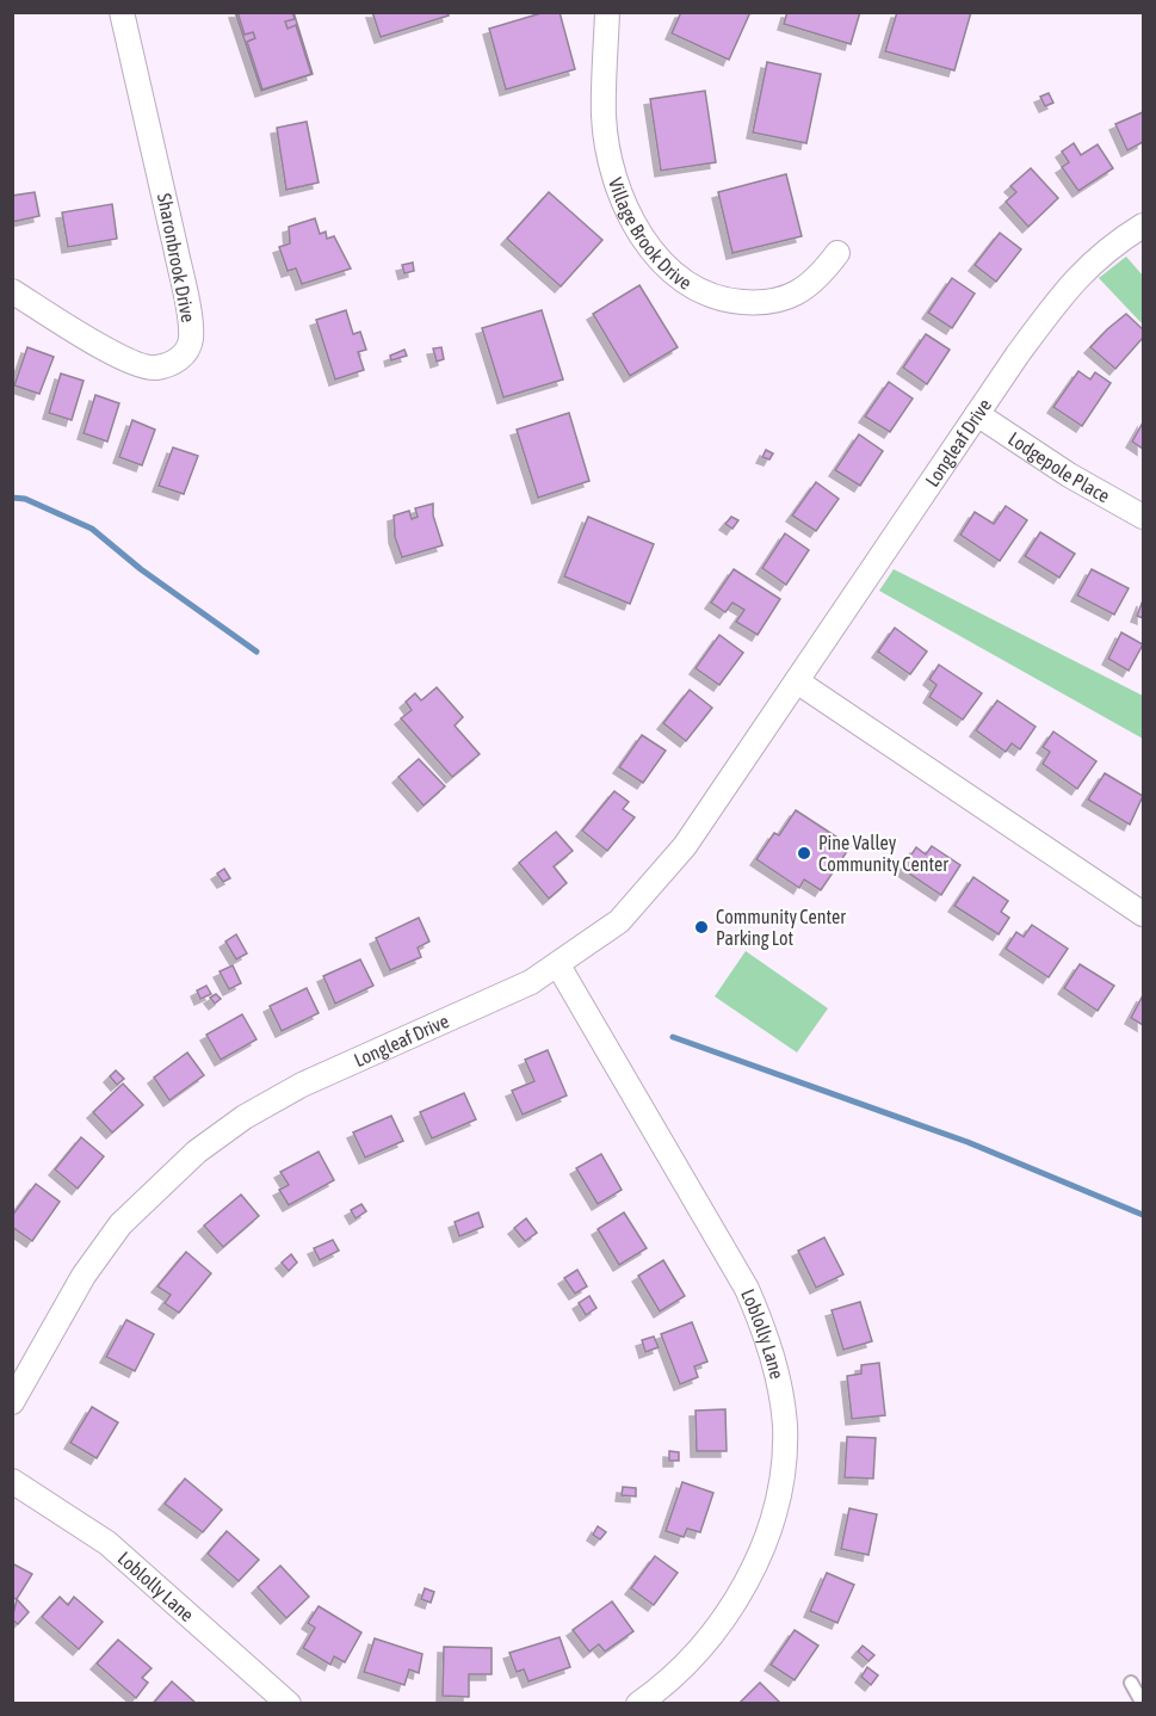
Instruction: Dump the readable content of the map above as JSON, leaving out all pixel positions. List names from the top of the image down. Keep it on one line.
{"streets":{"street":["Village Brook Drive","Sharonbrook Drive","Longleaf Drive","Lodgepole Place","Loblolly Lane"]},"crossings":[["Longleaf Drive","Lodgepole Place"],["Longleaf Drive","Loblolly Lane"]],"places":["Pine Valley Community Center","Community Center Parking Lot"]}
